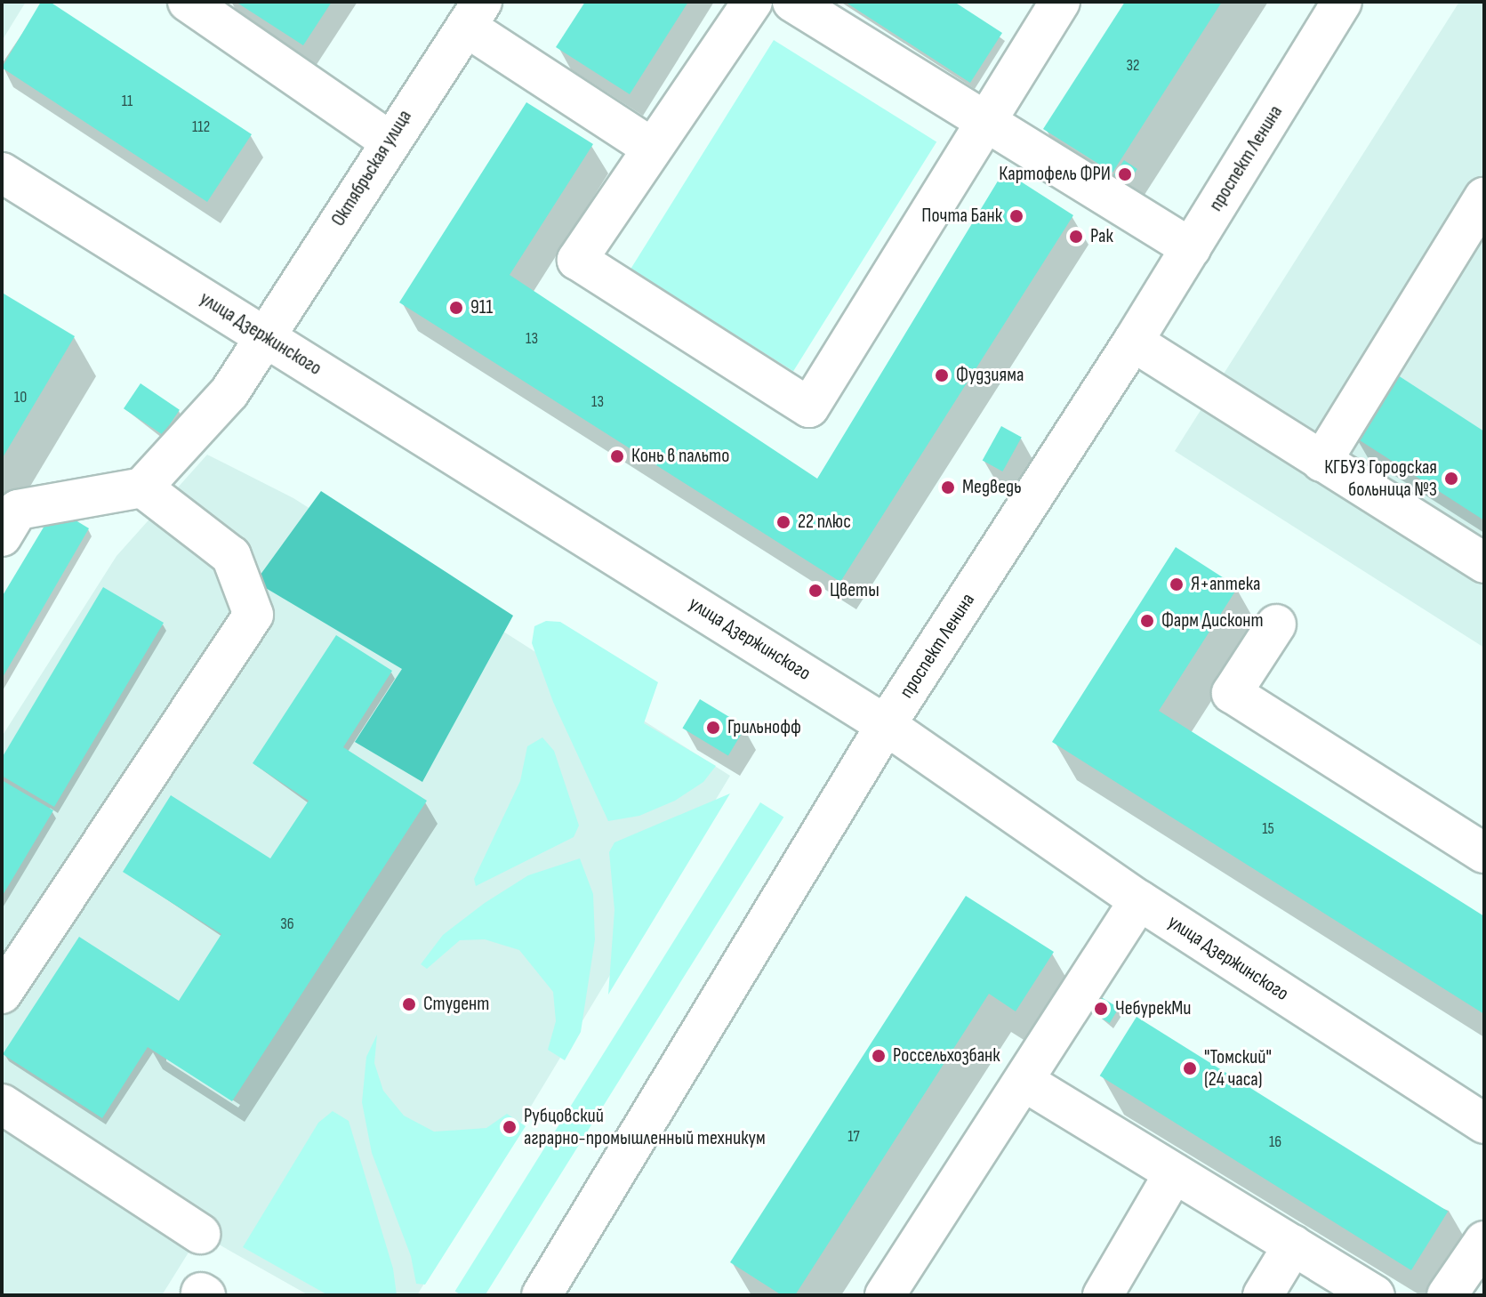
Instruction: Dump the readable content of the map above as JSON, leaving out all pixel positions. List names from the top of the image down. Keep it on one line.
{"streets":{"main road":["проспект Ленина","Октябрьская улица","улица Дзержинского"]},"crossings":[["проспект Ленина","улица Дзержинского"],["Октябрьская улица","улица Дзержинского"]],"places":["Картофель ФРИ","Почта Банк","Рак","911","Фудзияма","Конь в пальто","КГБУЗ Городская больница №3","Медведь","22 плюс","Я+аптека","Цветы","Фарм Дисконт","Грильнофф","Студент","ЧебурекМи","Россельхозбанк","\"Томский\" (24 часа)","Рубцовский аграрно-промышленный техникум"],"house_numbers":["32","11","112","13","10","13","15","36","17","16"]}
